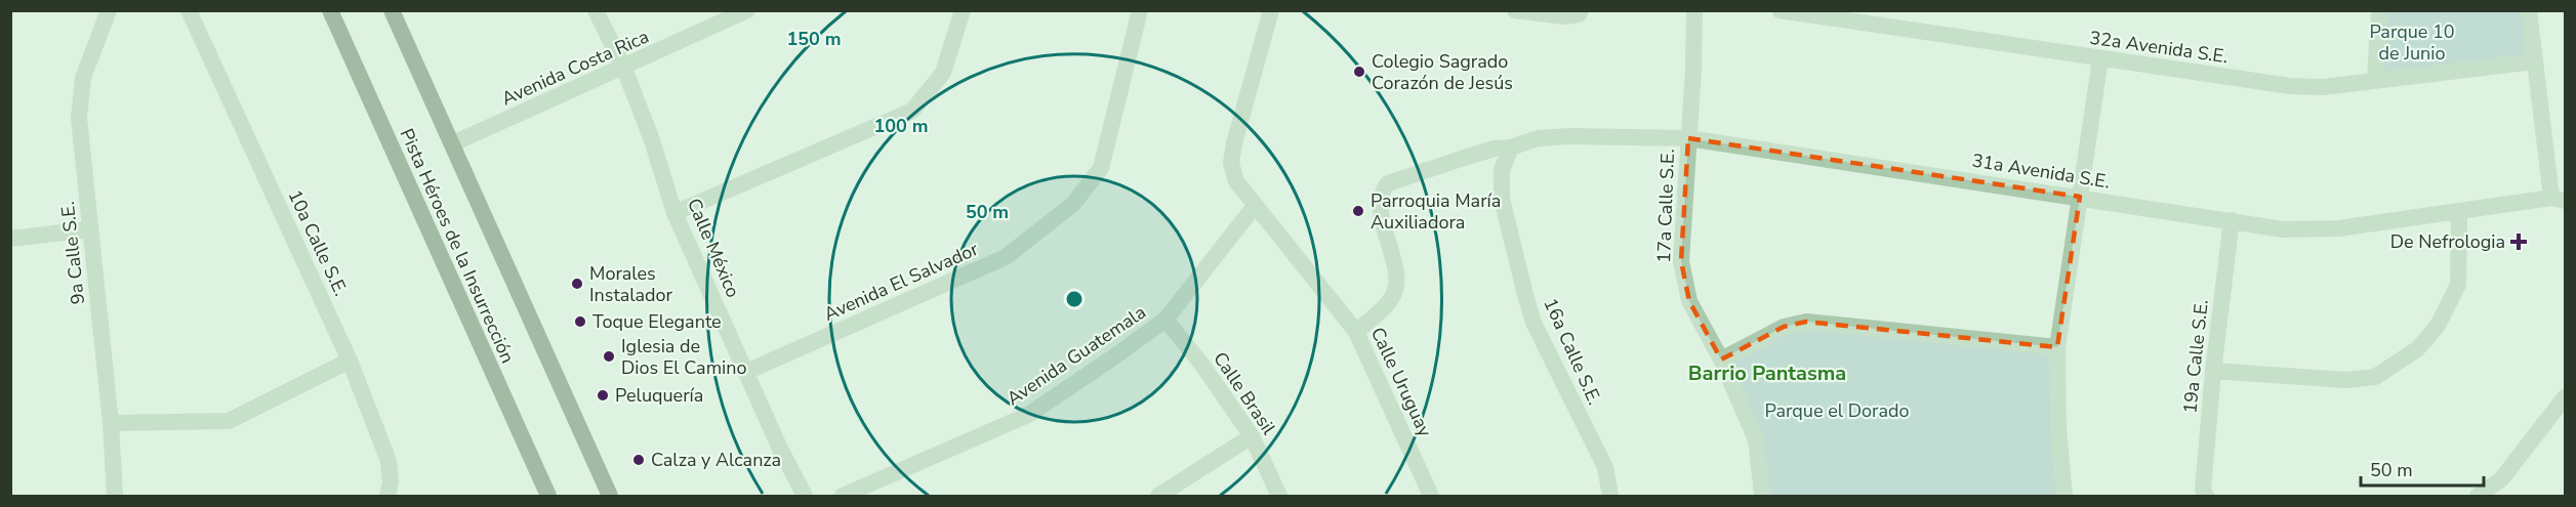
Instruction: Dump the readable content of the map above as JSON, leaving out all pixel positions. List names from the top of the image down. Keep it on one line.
{"streets":{"main road":["Pista Héroes de la Insurrección"],"street":["32a Avenida S.E.","Avenida Costa Rica","31a Avenida S.E.","17a Calle S.E.","10a Calle S.E.","Calle México","9a Calle S.E.","Avenida El Salvador","16a Calle S.E.","Avenida Guatemala","19a Calle S.E.","Calle Uruguay","Calle Brasil"]},"crossings":[["Avenida Costa Rica","Pista Héroes de la Insurrección"],["Avenida Costa Rica","Calle México"],["31a Avenida S.E.","17a Calle S.E."],["31a Avenida S.E.","16a Calle S.E."],["31a Avenida S.E.","19a Calle S.E."],["31a Avenida S.E.","Calle Uruguay"],["Calle México","Avenida El Salvador"],["Avenida Guatemala","Calle Uruguay"],["Avenida Guatemala","Calle Brasil"]],"districts":["Barrio Pantasma"],"parks":["Parque 10 de Junio","Parque el Dorado"],"places":{"other":["Colegio Sagrado Corazón de Jesús","Parroquia María Auxiliadora","Morales Instalador","Toque Elegante","Iglesia de Dios El Camino","Peluquería","Calza y Alcanza"],"health":["De Nefrologia"]},"scale_bar":"50 m","rings":["150 m","100 m","50 m"]}
